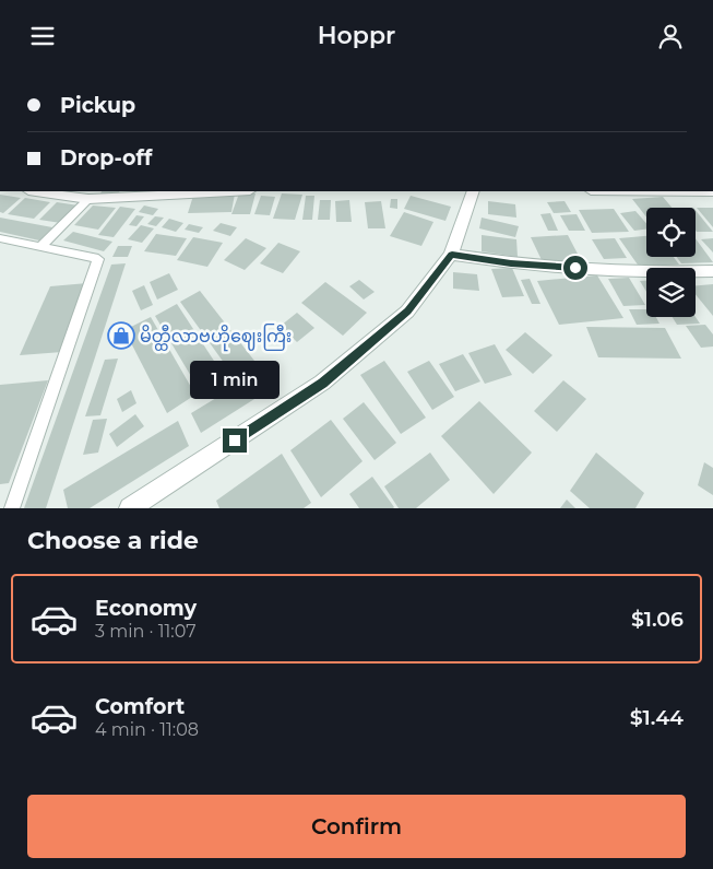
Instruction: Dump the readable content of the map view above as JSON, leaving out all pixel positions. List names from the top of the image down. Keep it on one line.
{"places":{"shop":["မိတ္ထီလာဗဟိုဈေးကြီး"]},"page":{"header":"Hoppr","banner":["Pickup","Drop-off"],"bubble":"1 min","heading":"Choose a ride","list":[{"name":"Economy","note":"3 min · 11:07","value":"$1.06"},{"name":"Comfort","note":"4 min · 11:08","value":"$1.44"}],"buttons":"Confirm"}}
